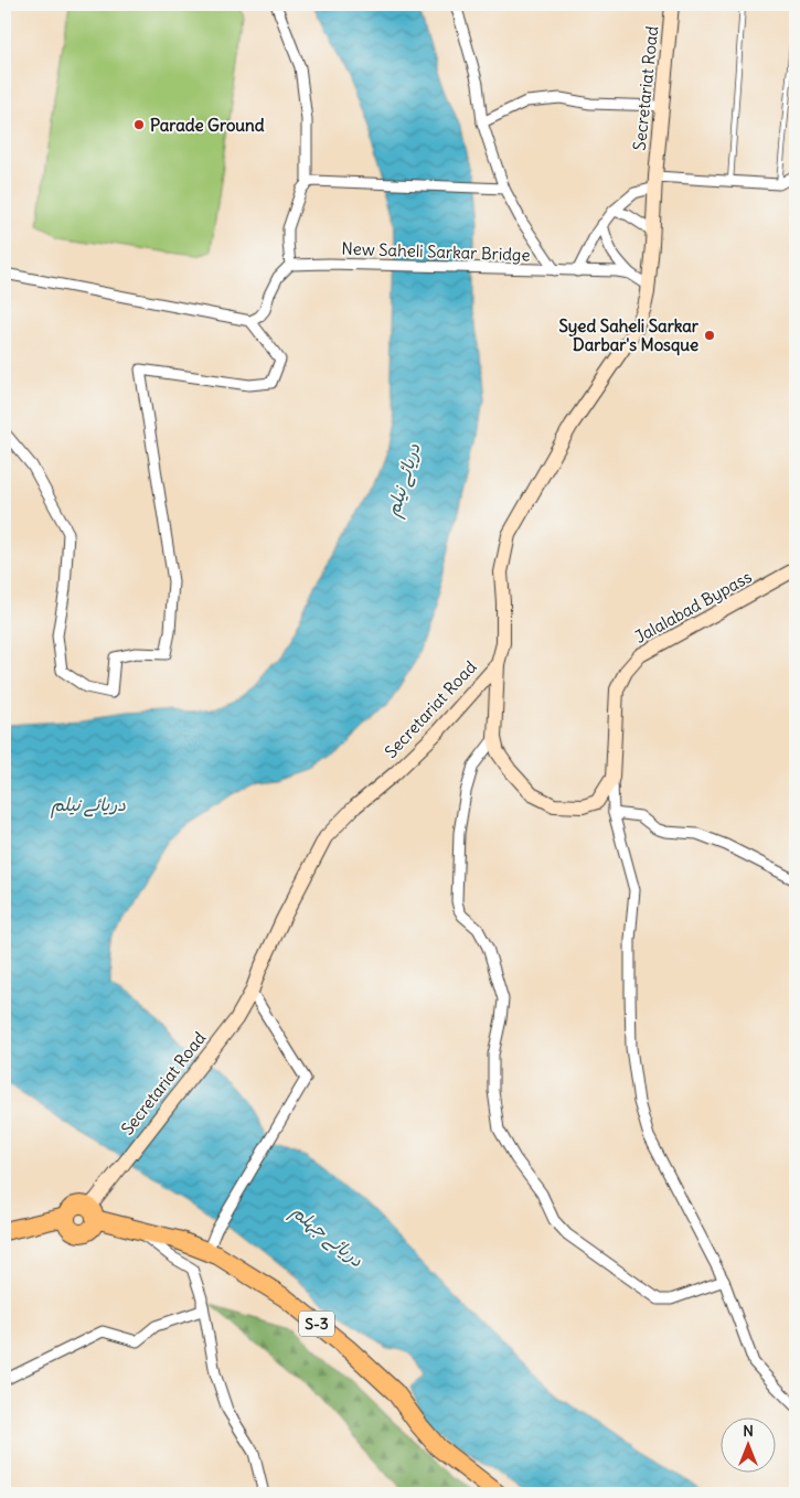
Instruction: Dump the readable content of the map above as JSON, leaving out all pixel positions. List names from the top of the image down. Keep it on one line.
{"streets":{"highway":["S-3"],"main road":["Secretariat Road","Jalalabad Bypass"],"street":["New Saheli Sarkar Bridge"]},"crossings":[["Secretariat Road","S-3"]],"water":["دریائے نیلم","دریائے جہلم"],"places":["Parade Ground","Syed Saheli Sarkar Darbar's Mosque"],"north":"top"}
